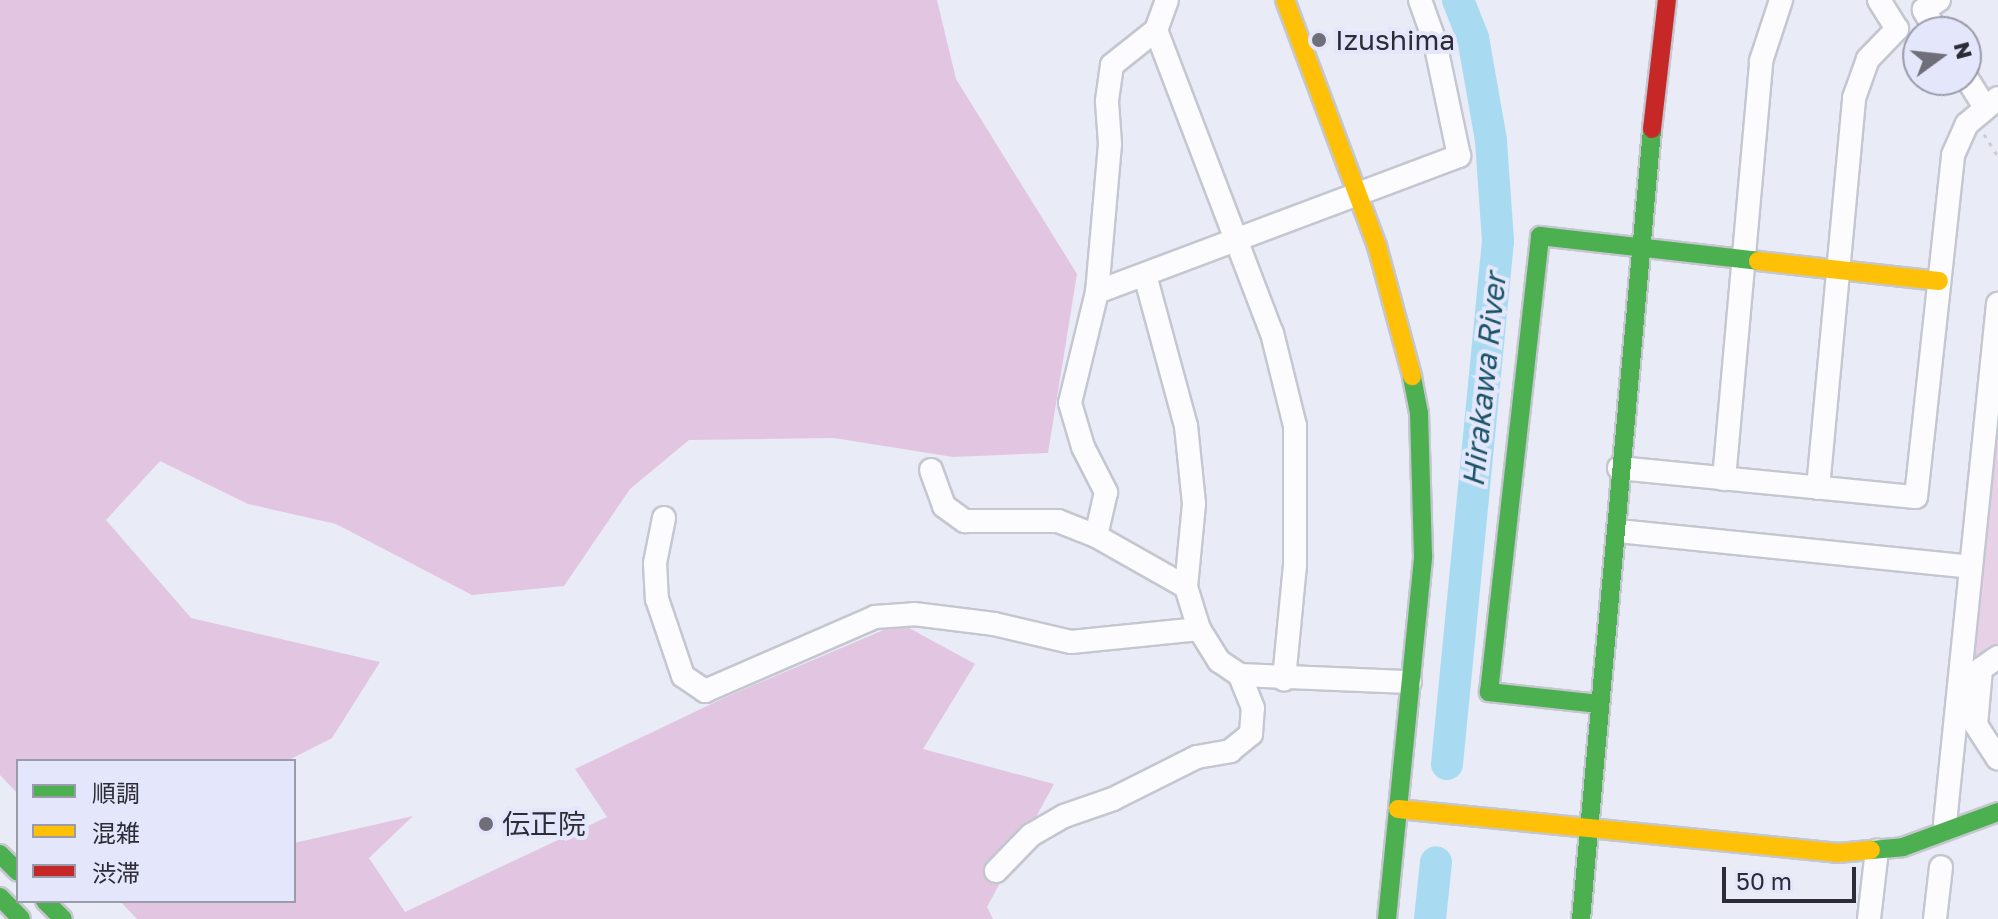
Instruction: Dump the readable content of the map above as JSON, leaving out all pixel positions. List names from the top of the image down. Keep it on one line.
{"water":["Hirakawa River"],"places":["Izushima","伝正院"],"legend":["順調","混雑","渋滞"],"scale_bar":"50 m","north":"right"}
